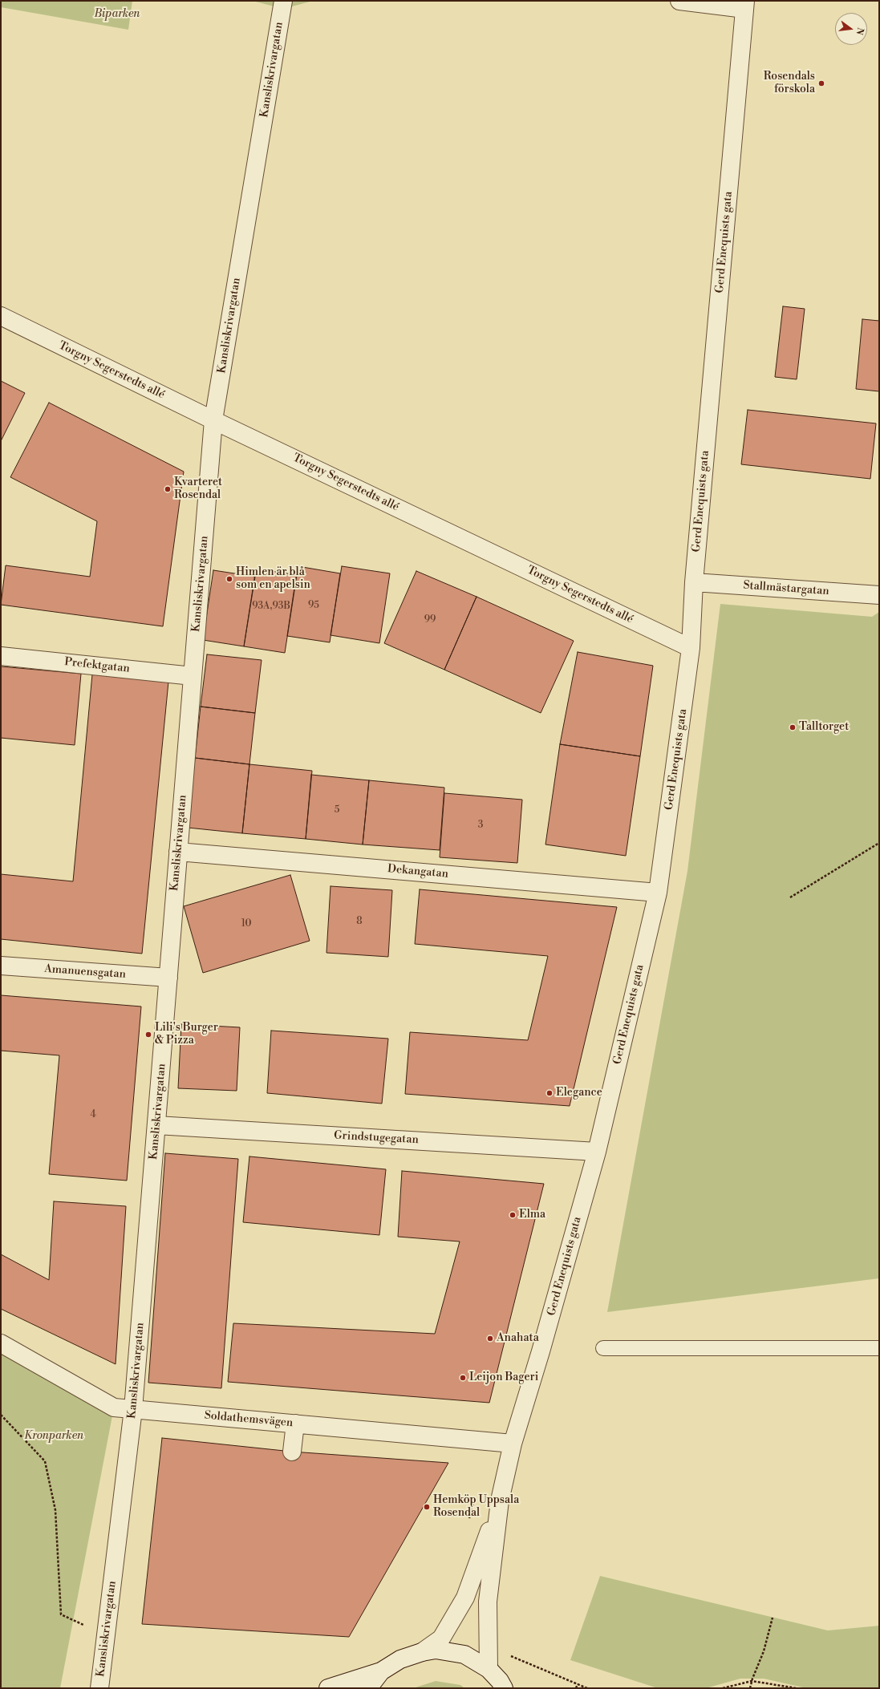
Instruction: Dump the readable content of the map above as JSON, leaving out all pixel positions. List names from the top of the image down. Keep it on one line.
{"streets":{"street":["Kansliskrivargatan","Gerd Enequists gata","Torgny Segerstedts allé","Stallmästargatan","Prefektgatan","Dekangatan","Amanuensgatan","Grindstugegatan","Soldathemsvägen"]},"crossings":[["Kansliskrivargatan","Torgny Segerstedts allé"],["Kansliskrivargatan","Prefektgatan"],["Kansliskrivargatan","Dekangatan"],["Kansliskrivargatan","Amanuensgatan"],["Kansliskrivargatan","Grindstugegatan"],["Kansliskrivargatan","Soldathemsvägen"],["Gerd Enequists gata","Torgny Segerstedts allé"],["Gerd Enequists gata","Stallmästargatan"],["Gerd Enequists gata","Dekangatan"],["Gerd Enequists gata","Grindstugegatan"],["Gerd Enequists gata","Soldathemsvägen"]],"parks":["Biparken","Kronparken"],"places":["Rosendals förskola","Kvarteret Rosendal","Himlen är blå som en apelsin","Talltorget","Lili's Burger & Pizza","Elegance","Elma","Anahata","Leijon Bageri","Hemköp Uppsala Rosendal"],"house_numbers":["95","93A,93B","99","5","3","8","10","4"],"north":"right"}
